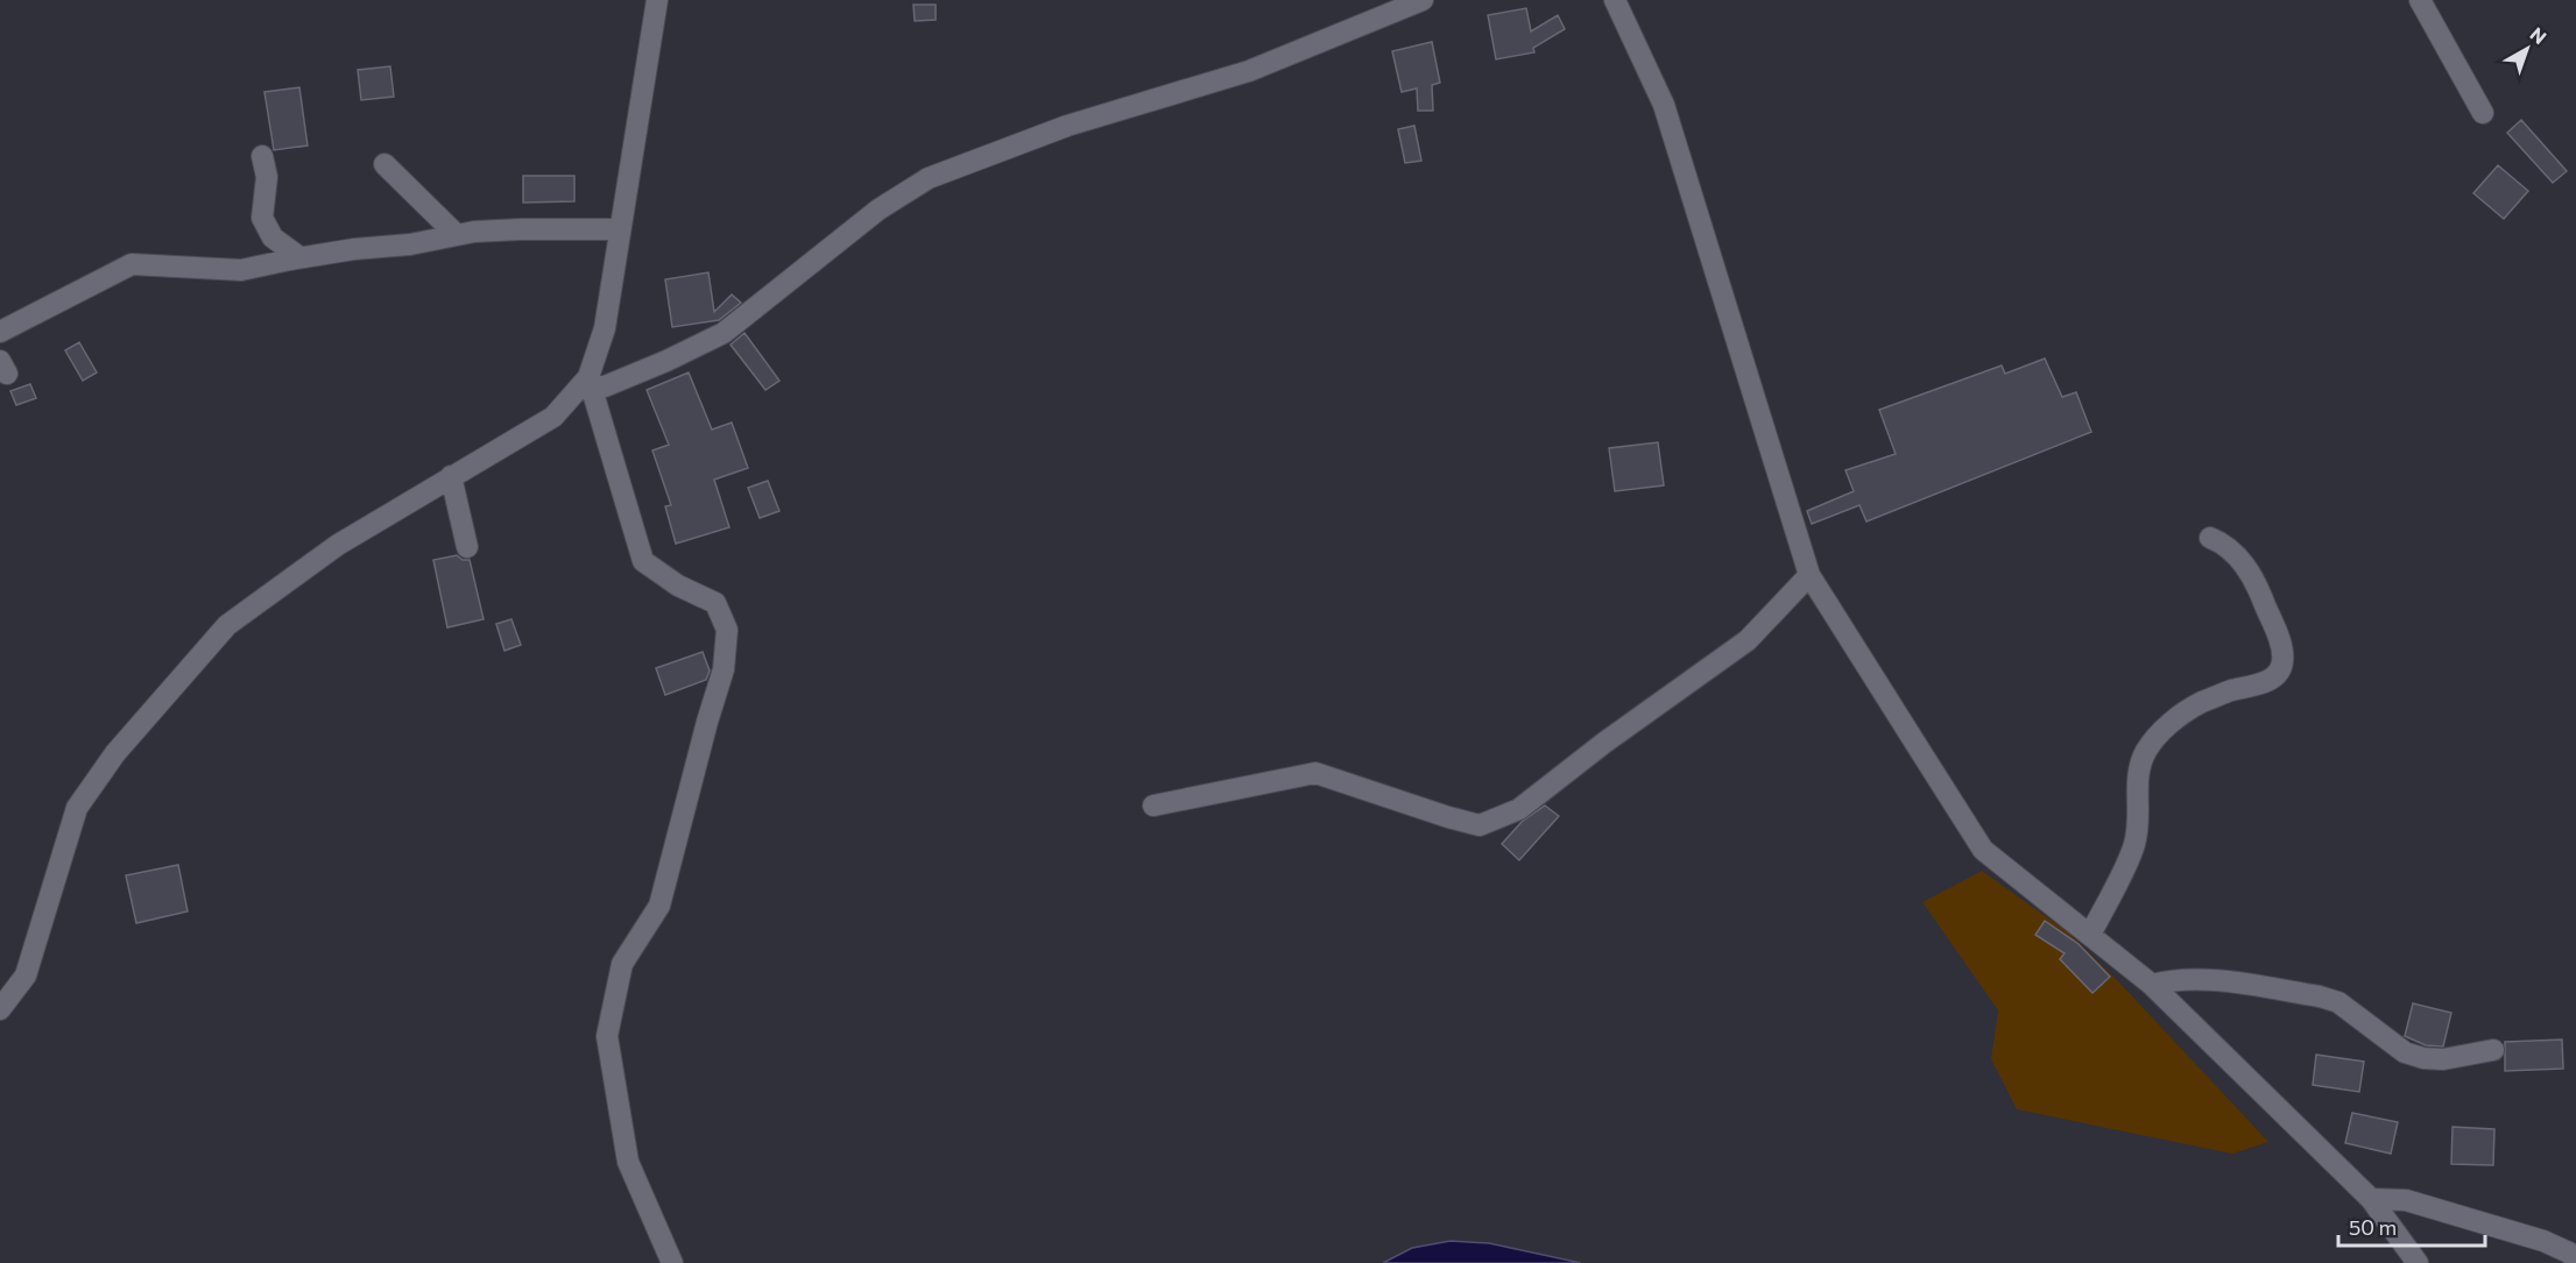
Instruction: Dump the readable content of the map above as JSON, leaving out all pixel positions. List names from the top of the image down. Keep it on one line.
{"scale_bar":"50 m","north":"top right"}
